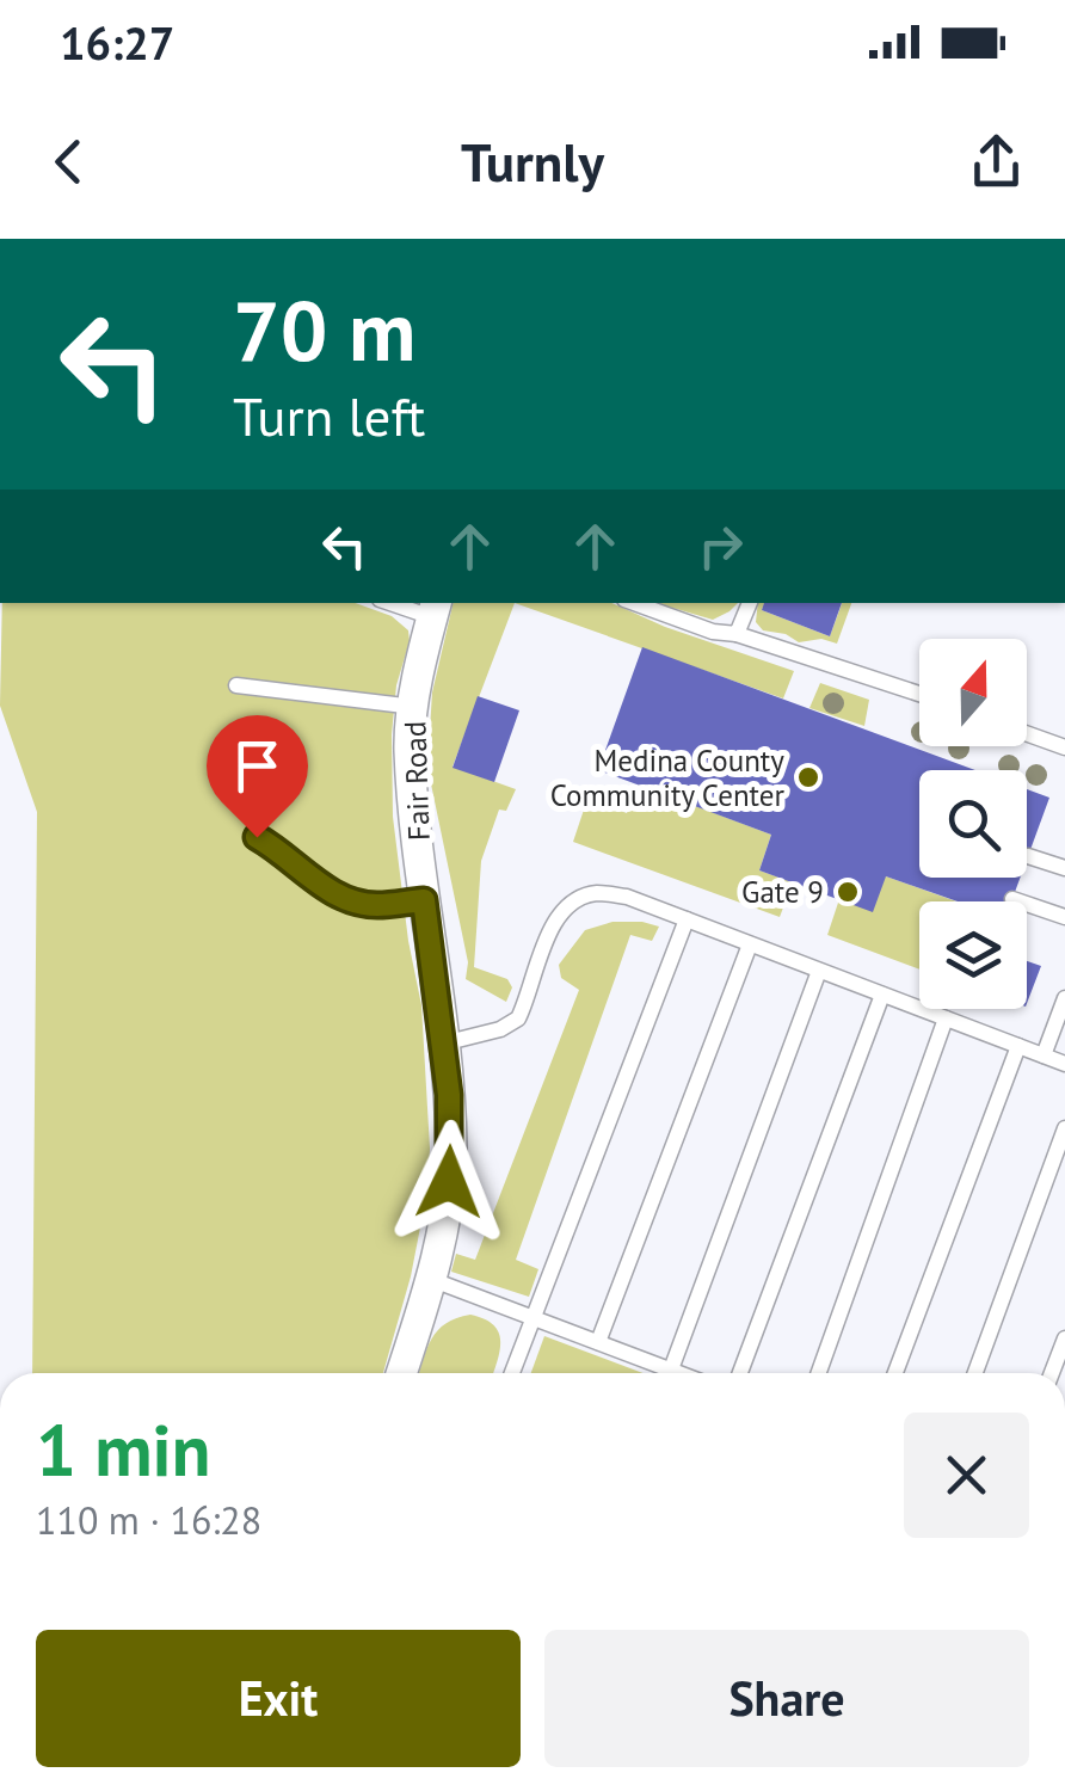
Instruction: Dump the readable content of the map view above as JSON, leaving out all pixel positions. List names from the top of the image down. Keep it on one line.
{"streets":{"street":["Fair Road"]},"places":["Medina County Community Center","Gate 9"],"north":"top","page":{"status":"16:27","header":"Turnly","turn":["70 m","Turn left"],"heading":["1 min","110 m · 16:28"],"buttons":["Exit","Share"]}}
